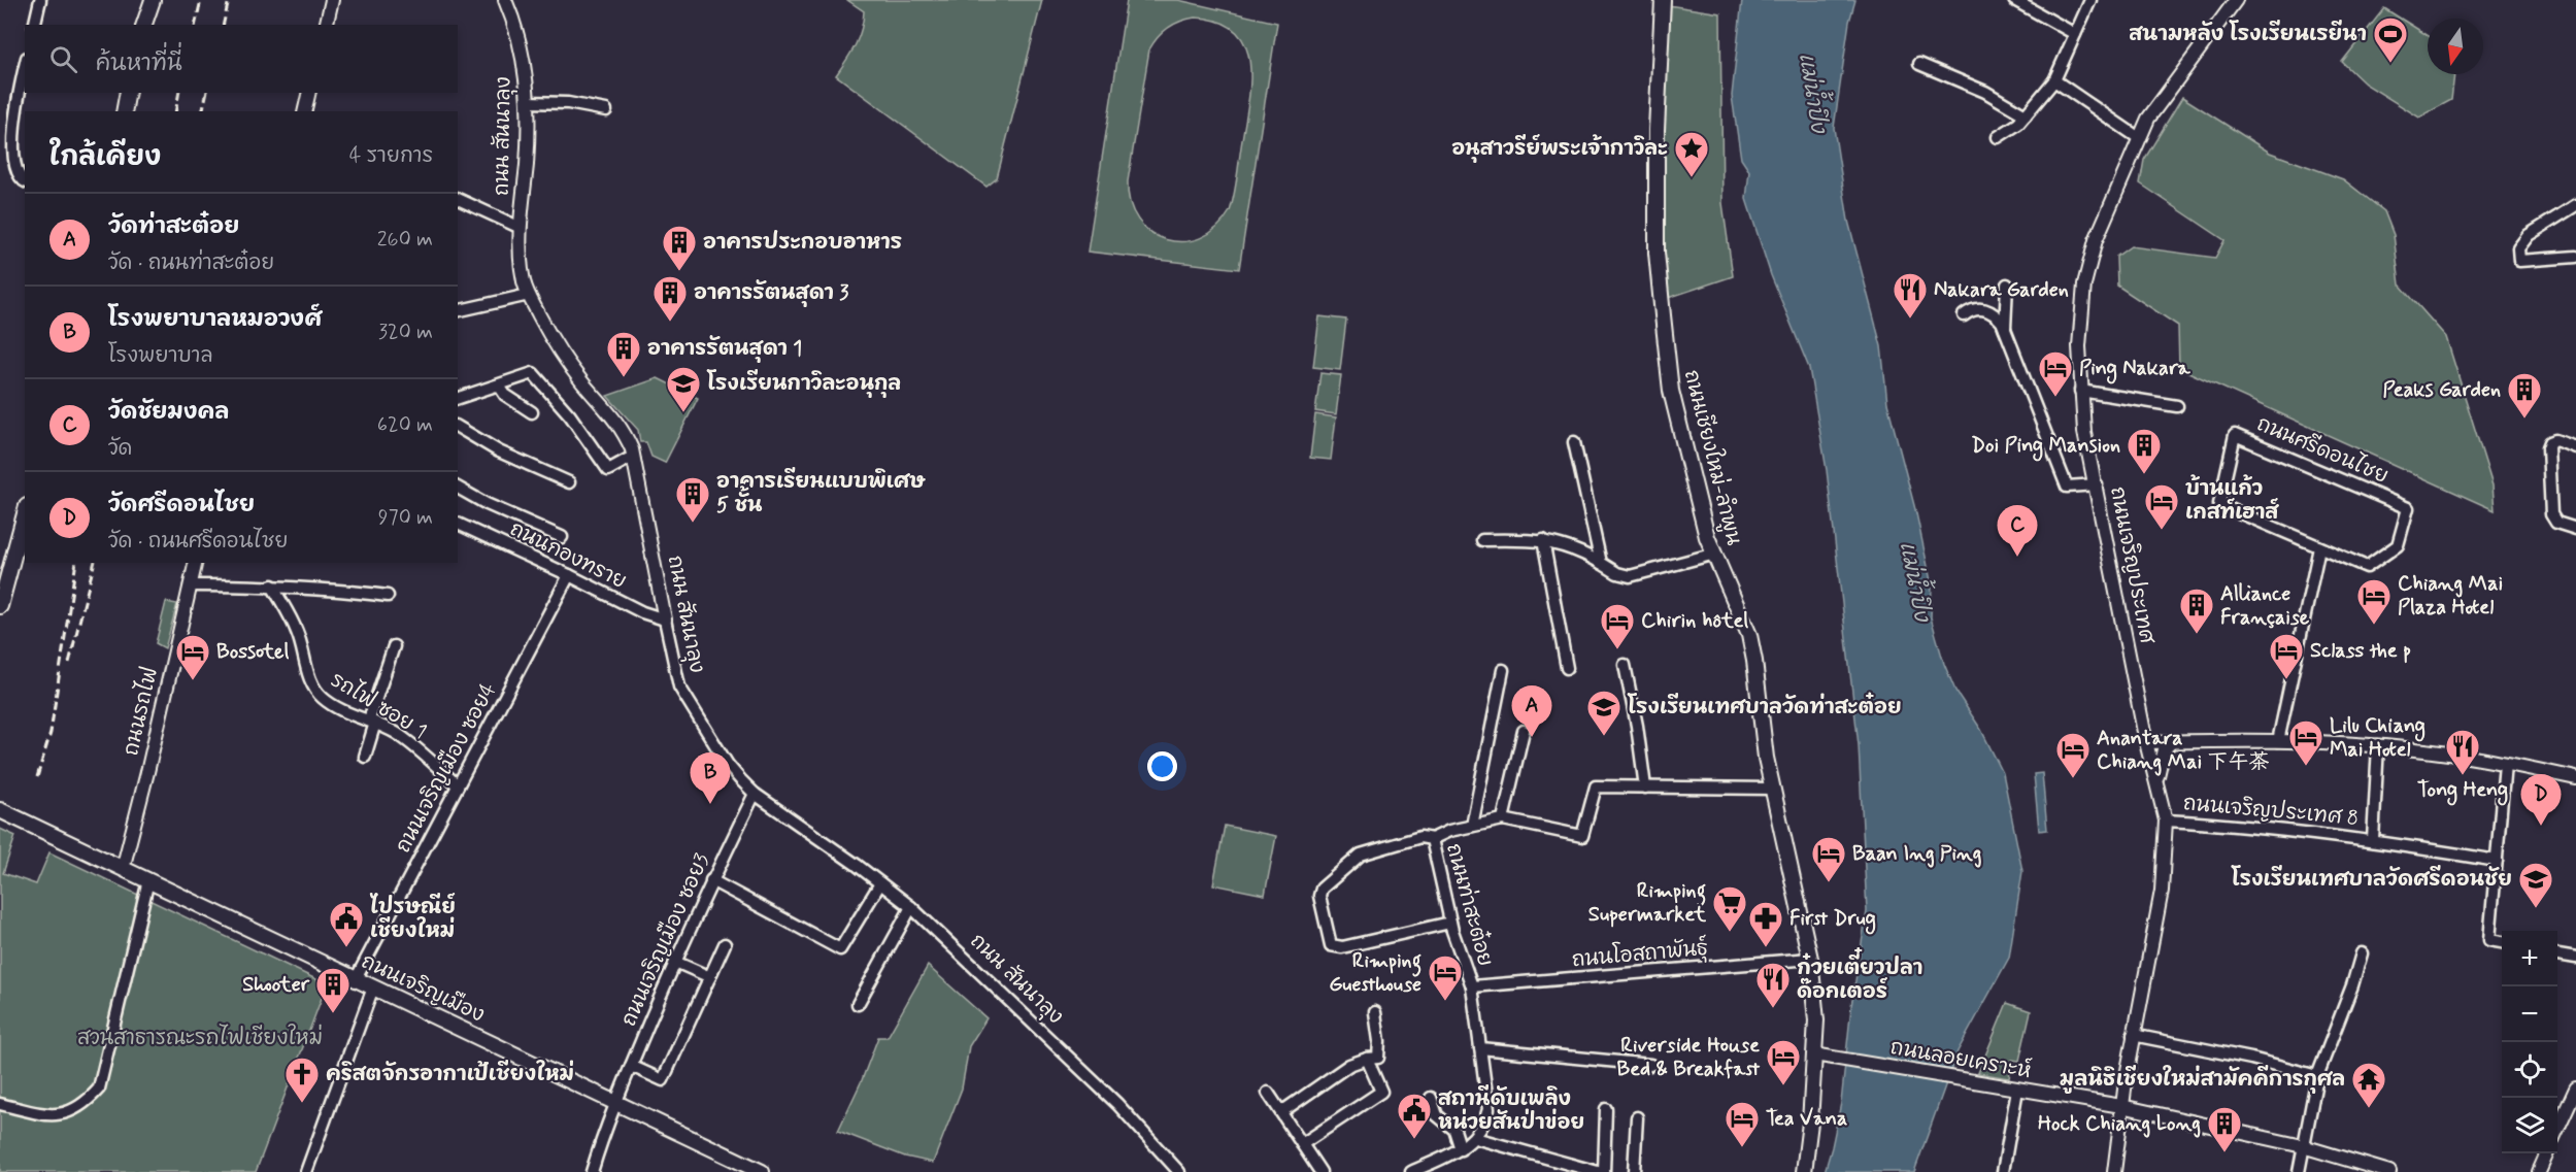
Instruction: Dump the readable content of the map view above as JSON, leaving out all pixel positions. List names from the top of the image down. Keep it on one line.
{"streets":{"main road":["ถนนเชียงใหม่-ลำพูน","ถนนเจริญเมือง"],"street":["ถนน สันนาลุง","ถนนศรีดอนไชย","ถนนกองทราย","ถนนเจริญประเทศ","รถไฟ ซอย 1","ถนนรถไฟ","ถนนเจริญเมือง ซอย4","ถนนเจริญประเทศ 8","ถนนท่าสะต๋อย","ถนนเจริญเมือง ซอย3","ถนนโอสถาพันธุ์","ถนนลอยเคราะห์"]},"crossings":[["ถนน สันนาลุง","ถนนกองทราย"],["ถนน สันนาลุง","ถนนเจริญเมือง ซอย3"],["ถนนเชียงใหม่-ลำพูน","ถนนท่าสะต๋อย"],["ถนนเชียงใหม่-ลำพูน","ถนนโอสถาพันธุ์"],["ถนนเชียงใหม่-ลำพูน","ถนนลอยเคราะห์"],["ถนนกองทราย","ถนนเจริญเมือง ซอย4"],["ถนนเจริญประเทศ","ถนนเจริญประเทศ 8"],["ถนนเจริญประเทศ","ถนนลอยเคราะห์"],["รถไฟ ซอย 1","ถนนเจริญเมือง ซอย4"],["ถนนรถไฟ","ถนนเจริญเมือง"],["ถนนเจริญเมือง ซอย4","ถนนเจริญเมือง"],["ถนนท่าสะต๋อย","ถนนโอสถาพันธุ์"],["ถนนเจริญเมือง ซอย3","ถนนเจริญเมือง"]],"water":["แม่น้ำปิง"],"parks":["สวนสาธารณะรถไฟเชียงใหม่"],"places":{"sports":["สนามหลัง โรงเรียนเรยีนา"],"place":["อนุสาวรีย์พระเจ้ากาวิละ"],"building":["อาคารประกอบอาหาร","อาคารรัตนสุดา 3","อาคารรัตนสุดา 1","Peaks Garden","Doi Ping Mansion","อาคารเรียนแบบพิเศษ 5 ชั้น","Alliance Française","Shooter","Hock Chiang Long"],"restaurant":["Nakara Garden","Tong Heng","ก๋วยเตี๋ยวปลา ด๊อกเตอร์"],"hotel":["Ping Nakara","บ้านแก้ว เกสท์เฮาส์","Chiang Mai Plaza Hotel","Chirin hôtel","Sclass the p","Bossotel","Lilu Chiang Mai Hotel","Anantara Chiang Mai 下午茶","Baan Ing Ping","Rimping Guesthouse","Riverside House Bed & Breakfast","Tea Vana"],"school or university":["โรงเรียนกาวิละอนุกุล","โรงเรียนเทศบาลวัดท่าสะต๋อย","โรงเรียนเทศบาลวัดศรีดอนชัย"],"supermarket":["Rimping Supermarket"],"public building":["ไปรษณีย์ เชียงใหม่","สถานีดับเพลิง หน่วยสันป่าข่อย"],"pharmacy":["First Drug"],"church":["คริสตจักรอากาเป้เชียงใหม่"],"temple":["มูลนิธิเชียงใหม่สามัคคีการกุศล"]},"north":"bottom","page":{"search":"ค้นหาที่นี่","heading":["ใกล้เคียง","4 รายการ"],"list":[{"mark":"A","name":"วัดท่าสะต๋อย","note":"วัด · ถนนท่าสะต๋อย","value":"260 m"},{"mark":"B","name":"โรงพยาบาลหมอวงศ์","note":"โรงพยาบาล","value":"320 m"},{"mark":"C","name":"วัดชัยมงคล","note":"วัด","value":"620 m"},{"mark":"D","name":"วัดศรีดอนไชย","note":"วัด · ถนนศรีดอนไชย","value":"970 m"}],"pins":["C","A","B","D"],"map_buttons":["+","−"]}}
